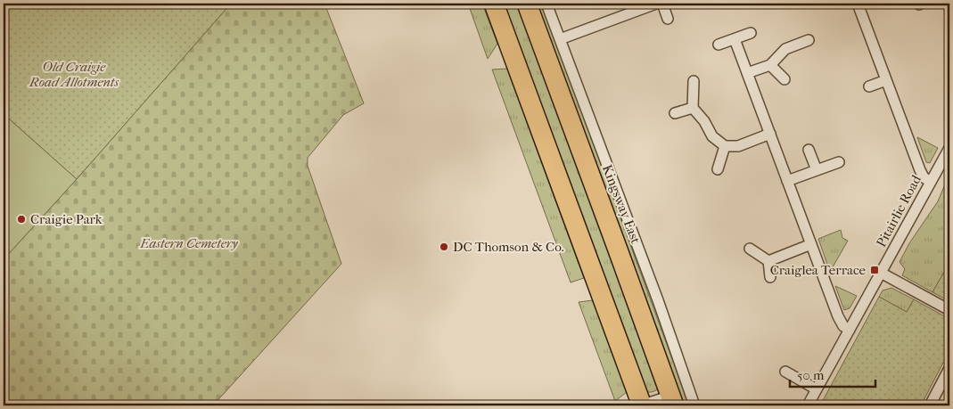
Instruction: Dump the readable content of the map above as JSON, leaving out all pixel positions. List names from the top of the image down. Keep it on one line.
{"streets":{"highway":["Kingsway East"],"street":["Pitairlie Road"]},"parks":["Old Craigie Road Allotments","Eastern Cemetery"],"places":{"other":["Craigie Park","DC Thomson & Co."],"transit":["Craiglea Terrace"]},"scale_bar":"50 m"}
